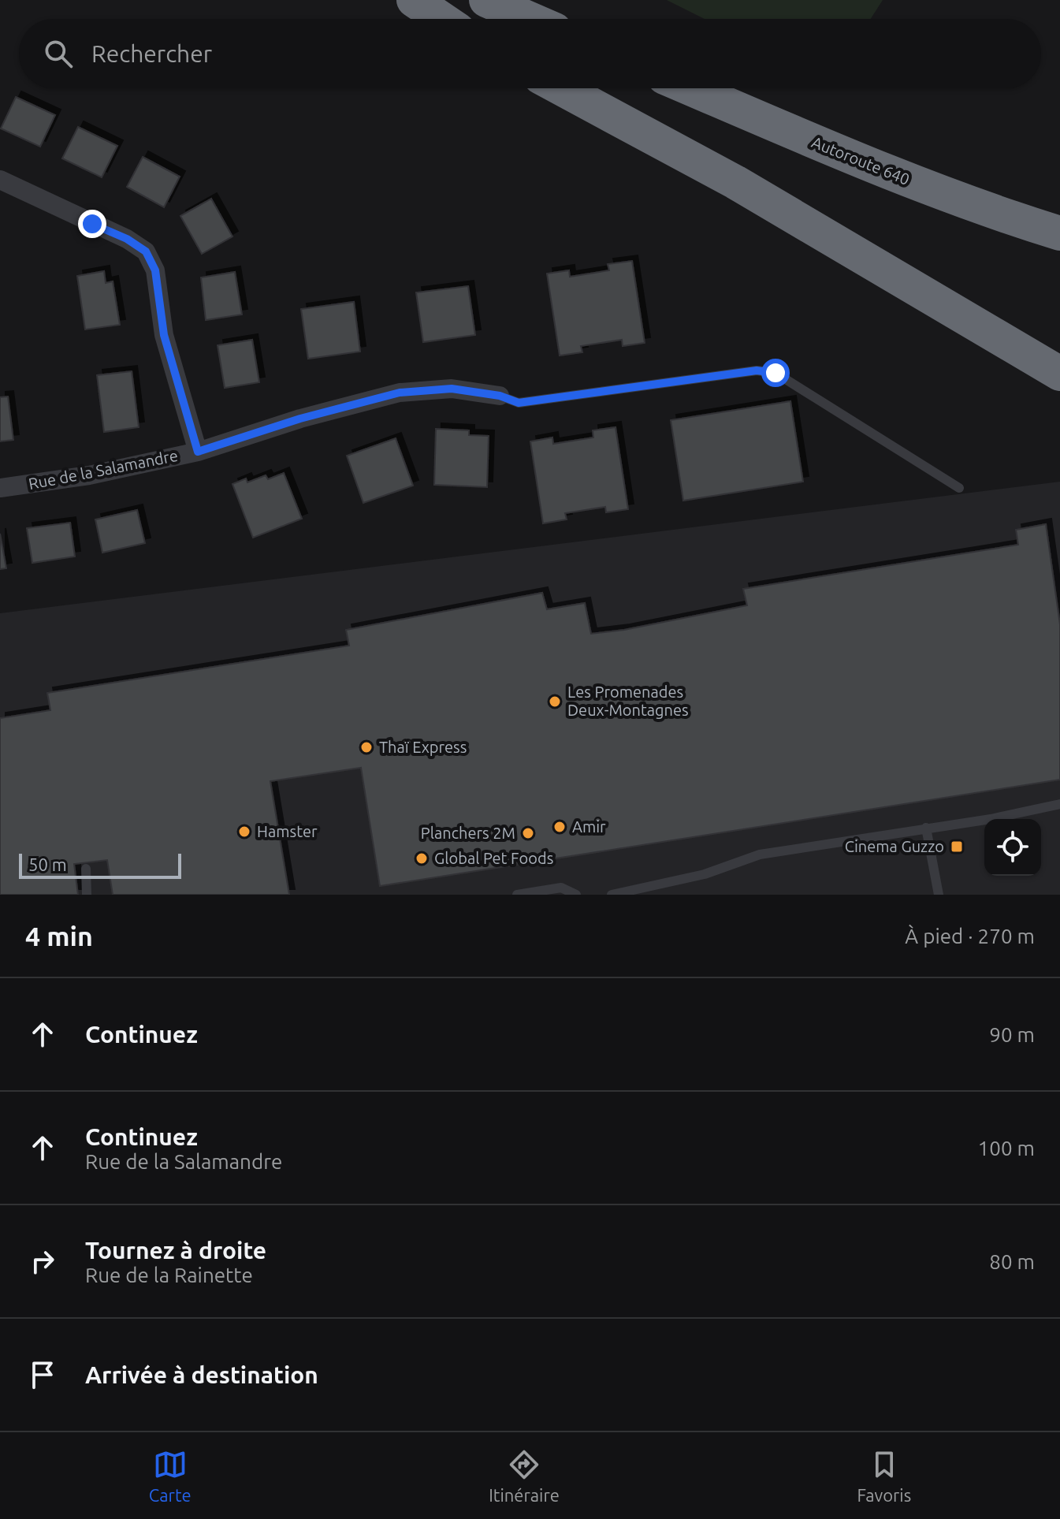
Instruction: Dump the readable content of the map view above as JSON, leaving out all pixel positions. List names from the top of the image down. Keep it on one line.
{"streets":{"highway":["Autoroute 640"],"street":["Rue de la Salamandre"]},"places":{"other":["Les Promenades Deux-Montagnes","Thaï Express","Amir","Hamster","Planchers 2M","Global Pet Foods"],"transit":["Cinema Guzzo"]},"scale_bar":"50 m","page":{"search":"Rechercher","scale":"50 m","heading":["4 min","À pied · 270 m"],"list":[["Continuez","90 m"],["Continuez","Rue de la Salamandre","100 m"],["Tournez à droite","Rue de la Rainette","80 m"],"Arrivée à destination"],"nav":["Carte","Itinéraire","Favoris"]}}
